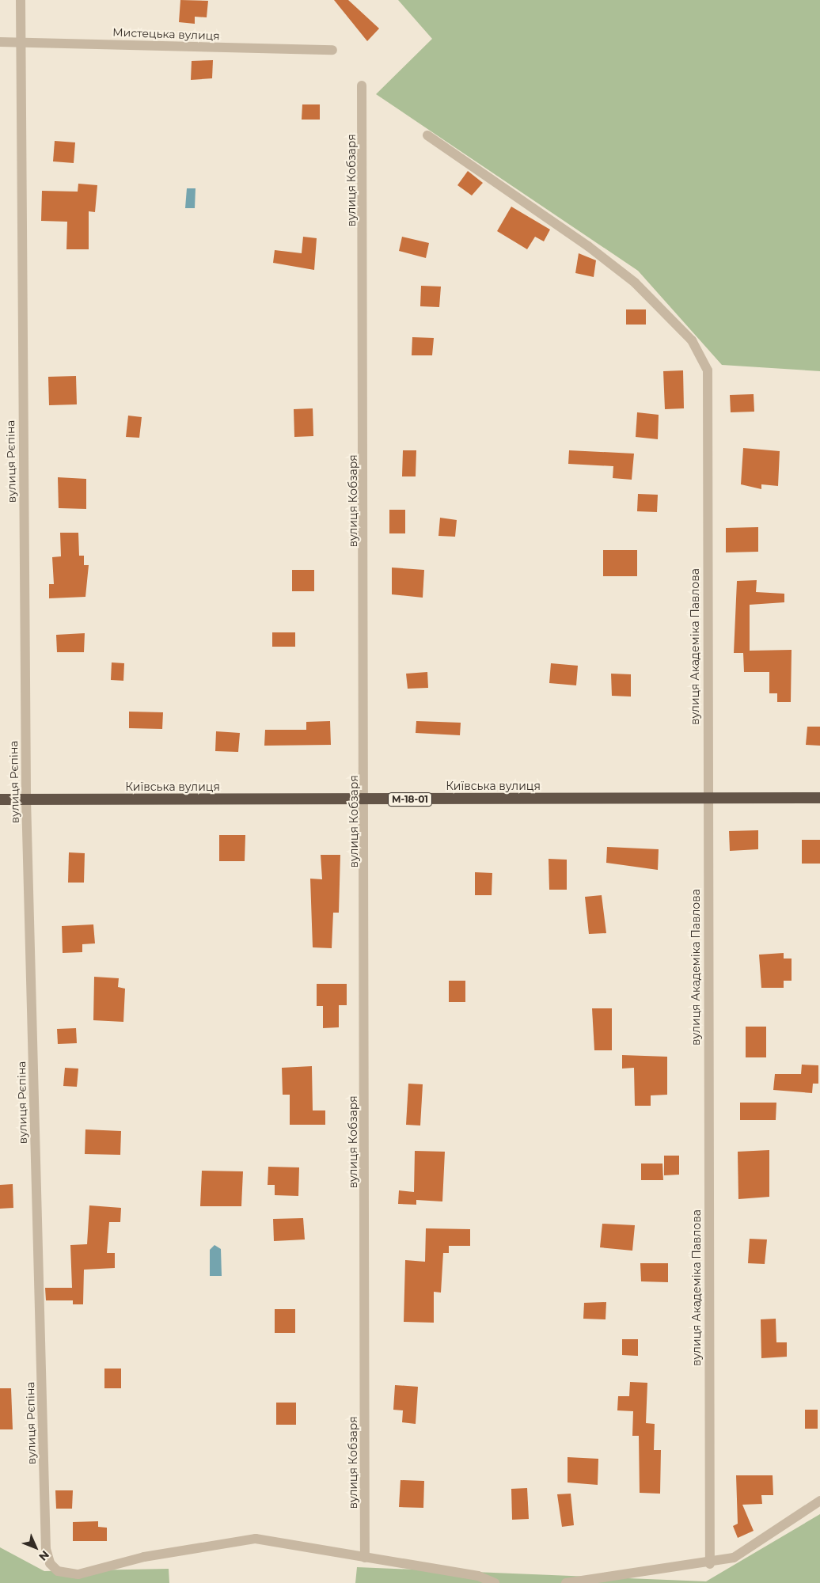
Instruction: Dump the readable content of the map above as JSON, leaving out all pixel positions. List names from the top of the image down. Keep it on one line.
{"streets":{"highway":["Київська вулиця","М-18-01"],"street":["Мистецька вулиця","вулиця Кобзаря","вулиця Рєпіна","вулиця Академіка Павлова"]},"crossings":[["Мистецька вулиця","вулиця Рєпіна"],["вулиця Кобзаря","вулиця Рєпіна"],["вулиця Кобзаря","Київська вулиця"],["вулиця Рєпіна","Київська вулиця"],["вулиця Академіка Павлова","Київська вулиця"]],"north":"bottom right"}
